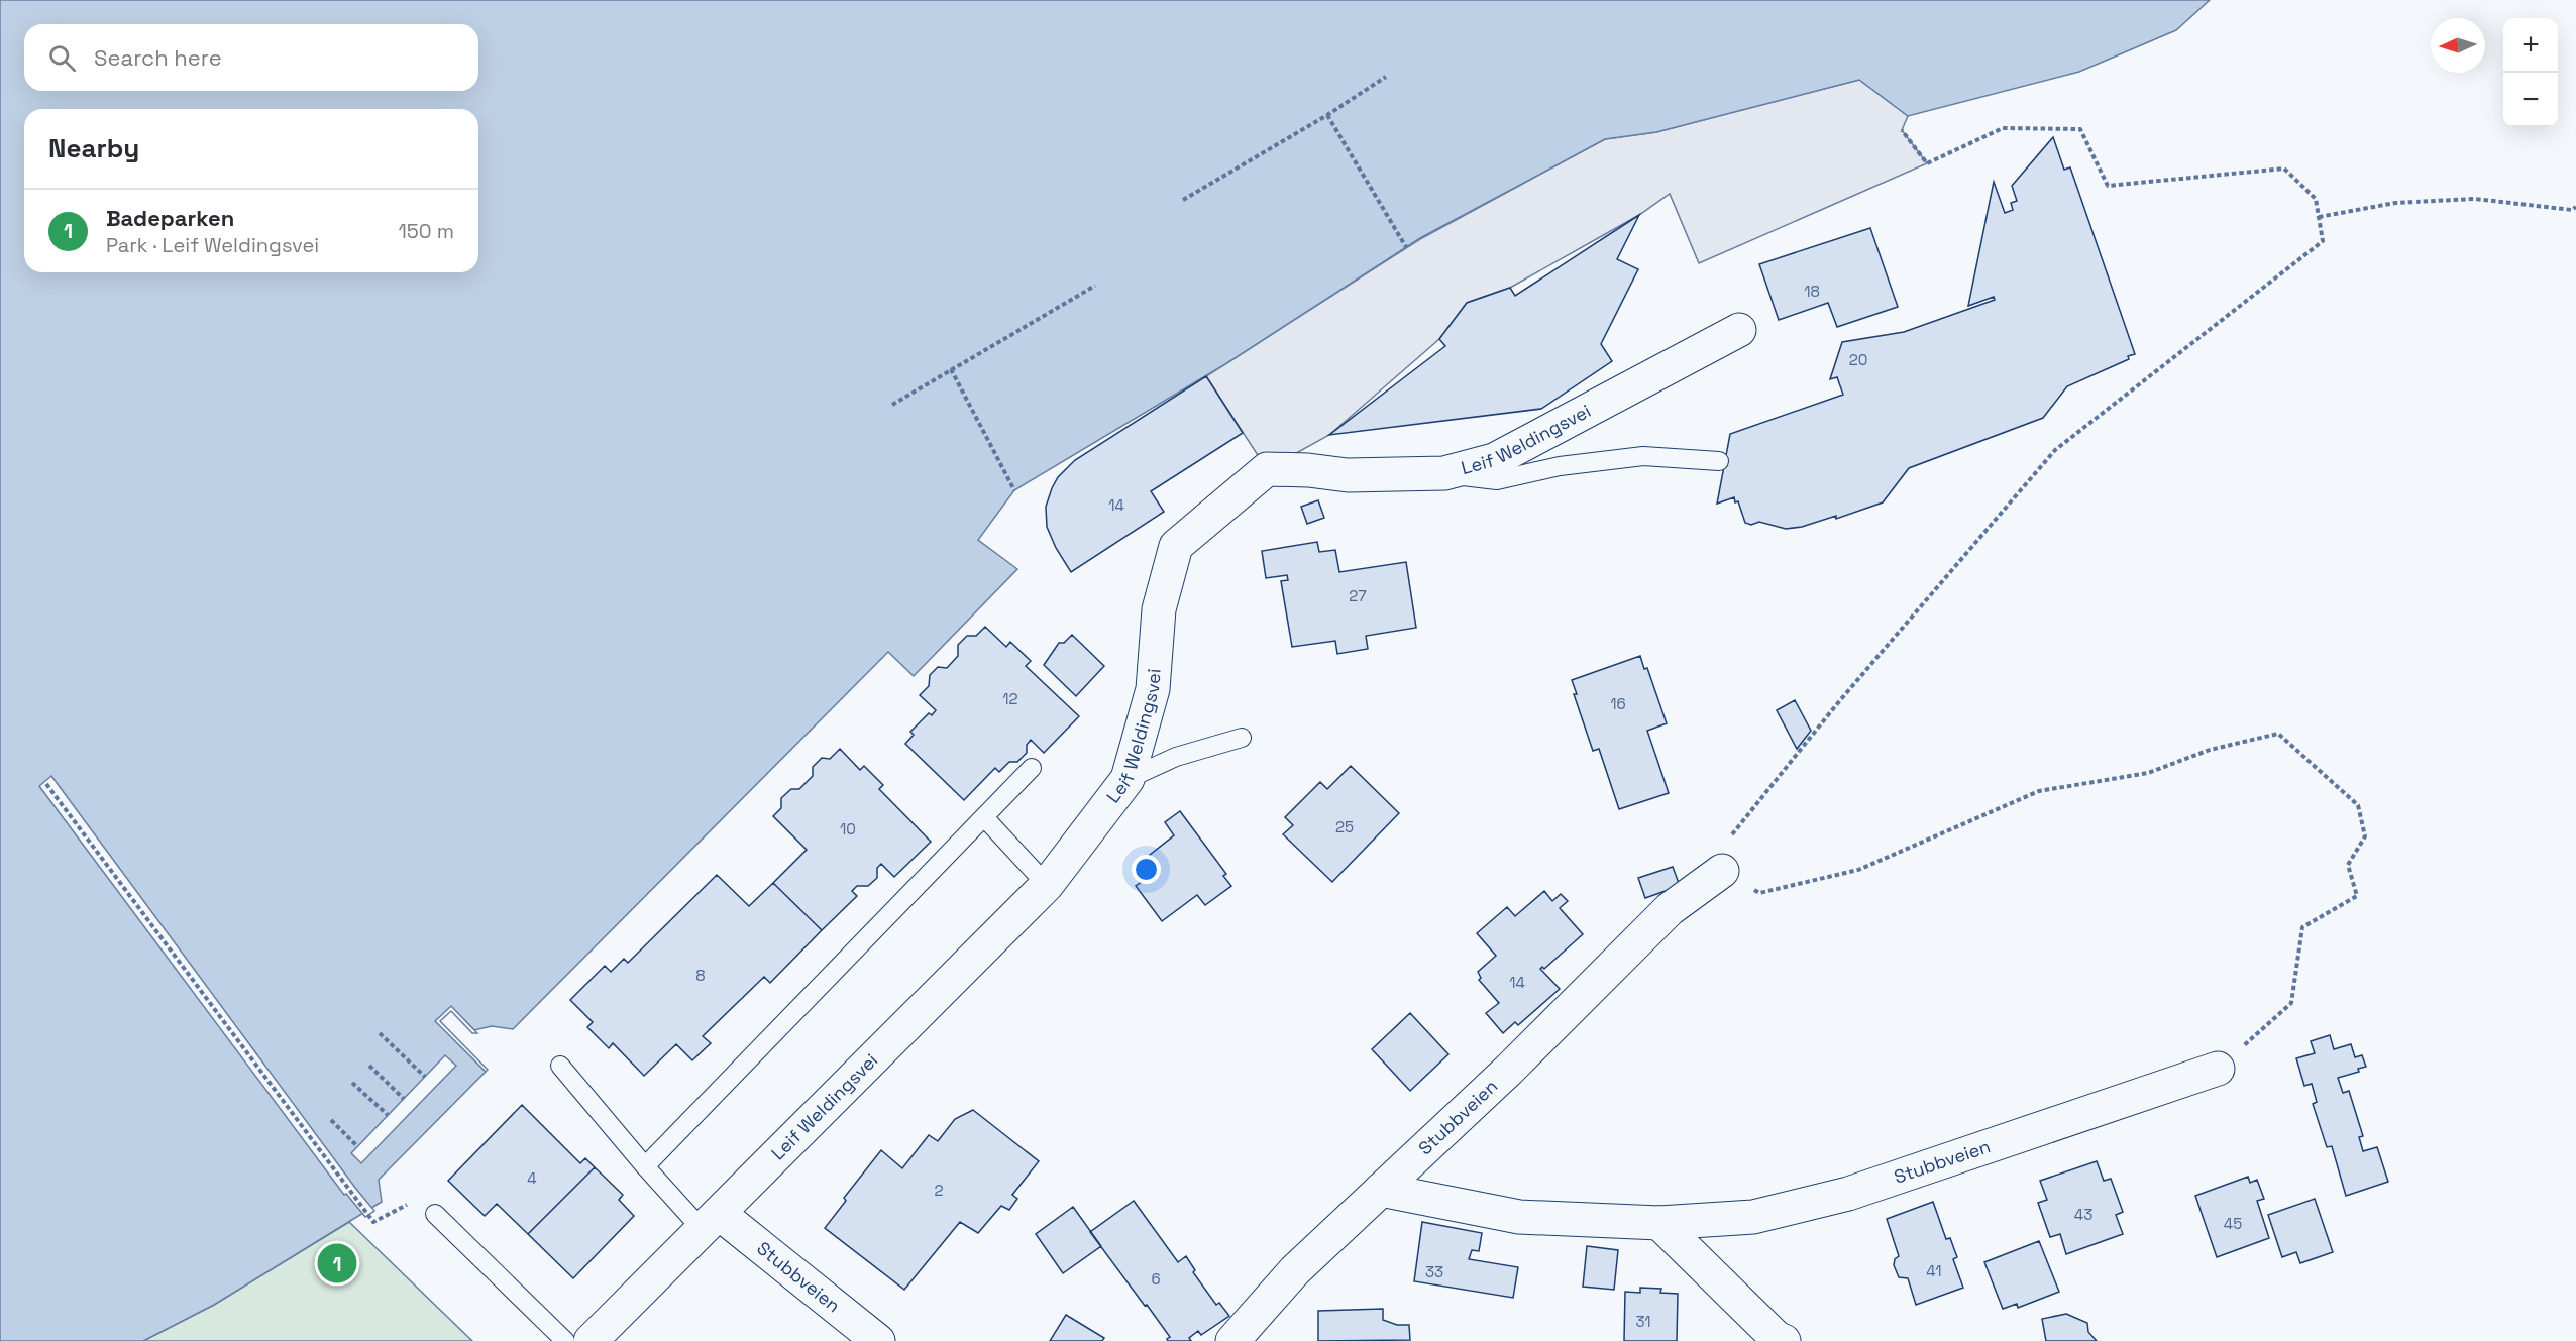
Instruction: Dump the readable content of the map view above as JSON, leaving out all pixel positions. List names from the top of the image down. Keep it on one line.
{"streets":{"street":["Leif Weldingsvei","Stubbveien"]},"crossings":[["Leif Weldingsvei","Stubbveien"]],"house_numbers":["18","20","14","27","12","16","25","10","8","14","4","2","43","45","41","33","6","31"],"north":"left","page":{"map_buttons":["+","−"],"search":"Search here","heading":"Nearby","list":[{"mark":"1","name":"Badeparken","note":"Park · Leif Weldingsvei","value":"150 m"}],"pins":"1"}}
